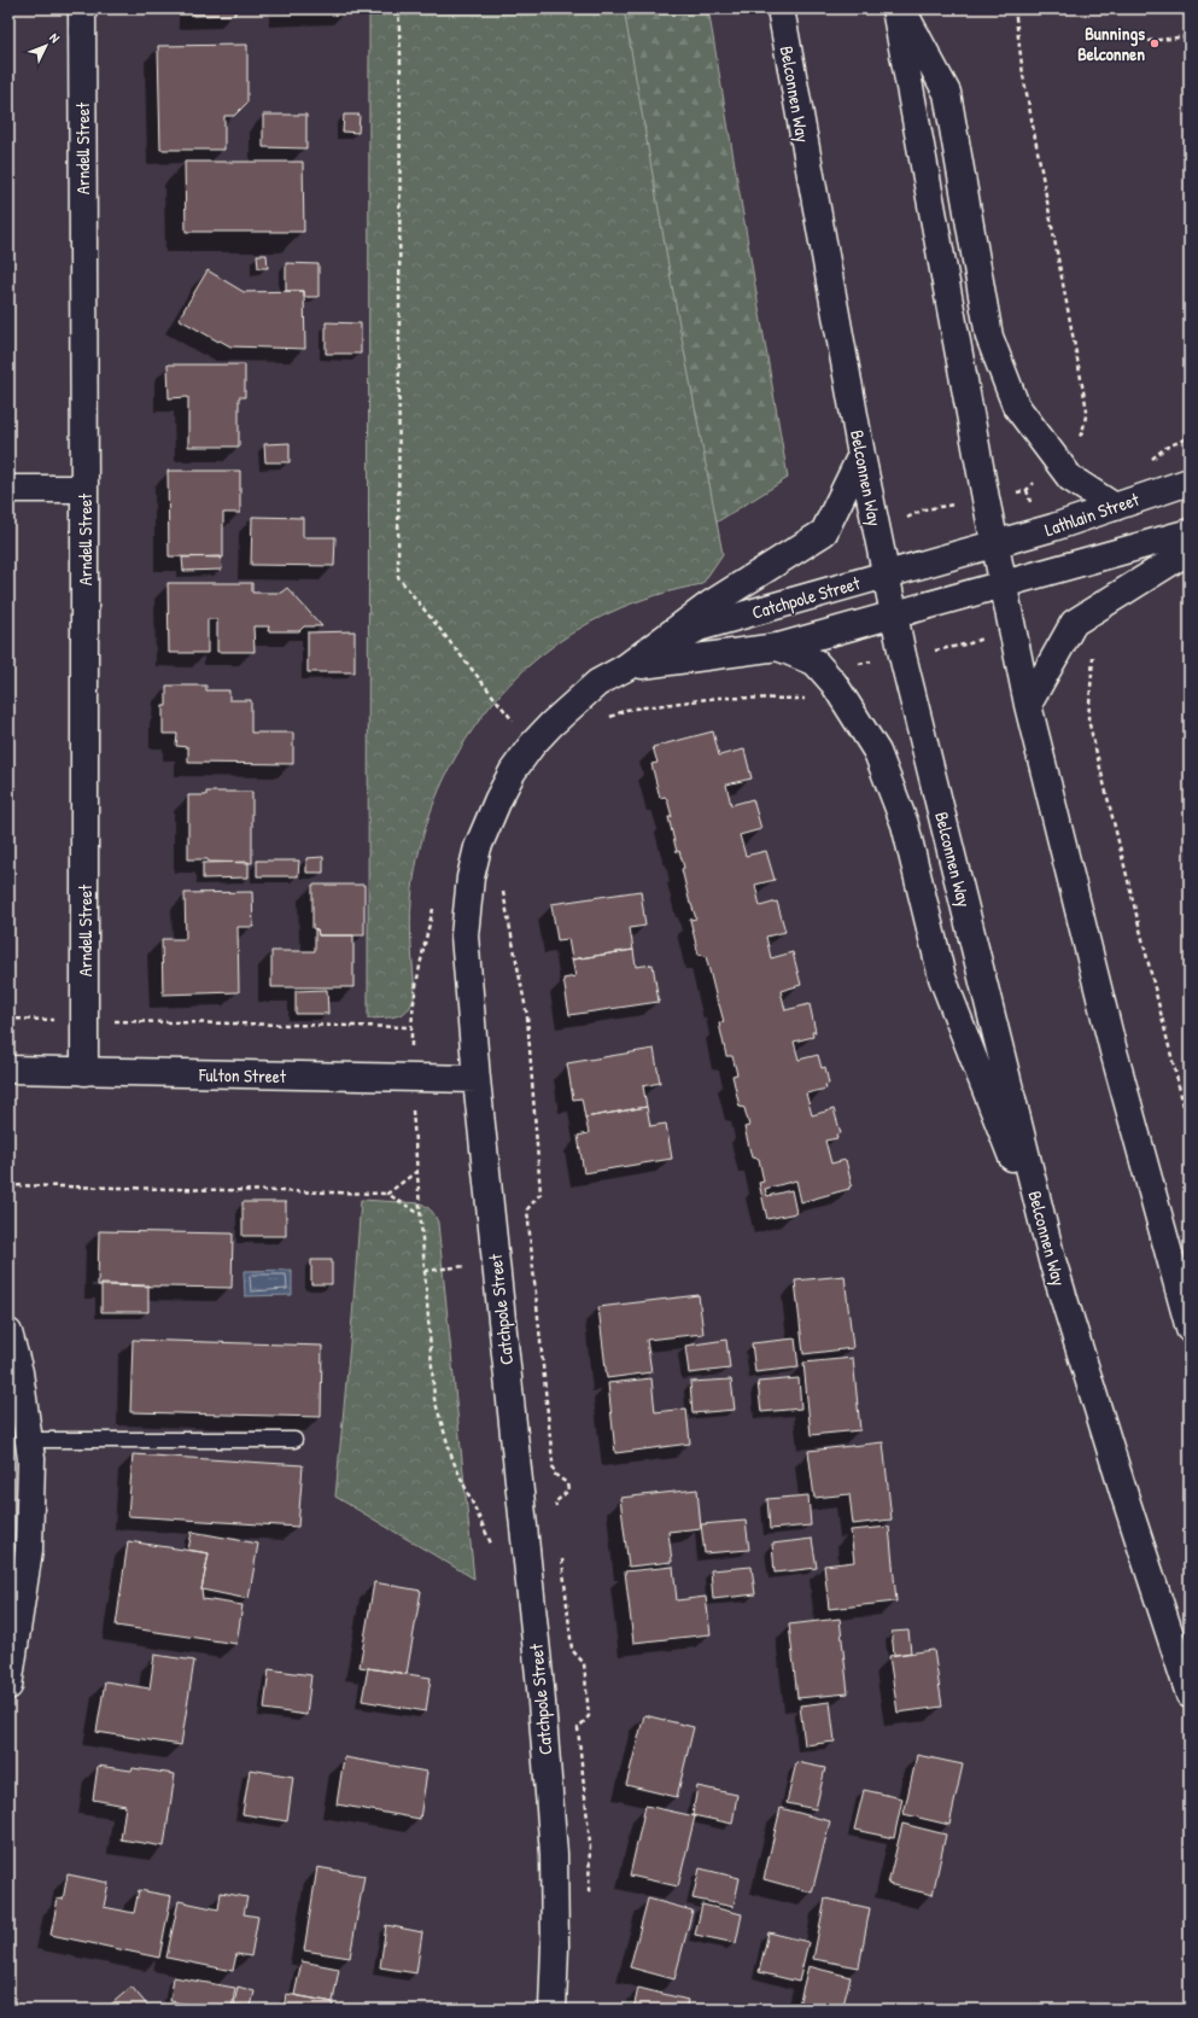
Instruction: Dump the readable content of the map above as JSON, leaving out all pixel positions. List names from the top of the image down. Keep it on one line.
{"streets":{"main road":["Belconnen Way","Arndell Street","Lathlain Street","Catchpole Street","Fulton Street"]},"crossings":[["Belconnen Way","Catchpole Street"],["Arndell Street","Fulton Street"],["Lathlain Street","Catchpole Street"],["Catchpole Street","Fulton Street"]],"places":["Bunnings Belconnen"],"north":"top right"}
